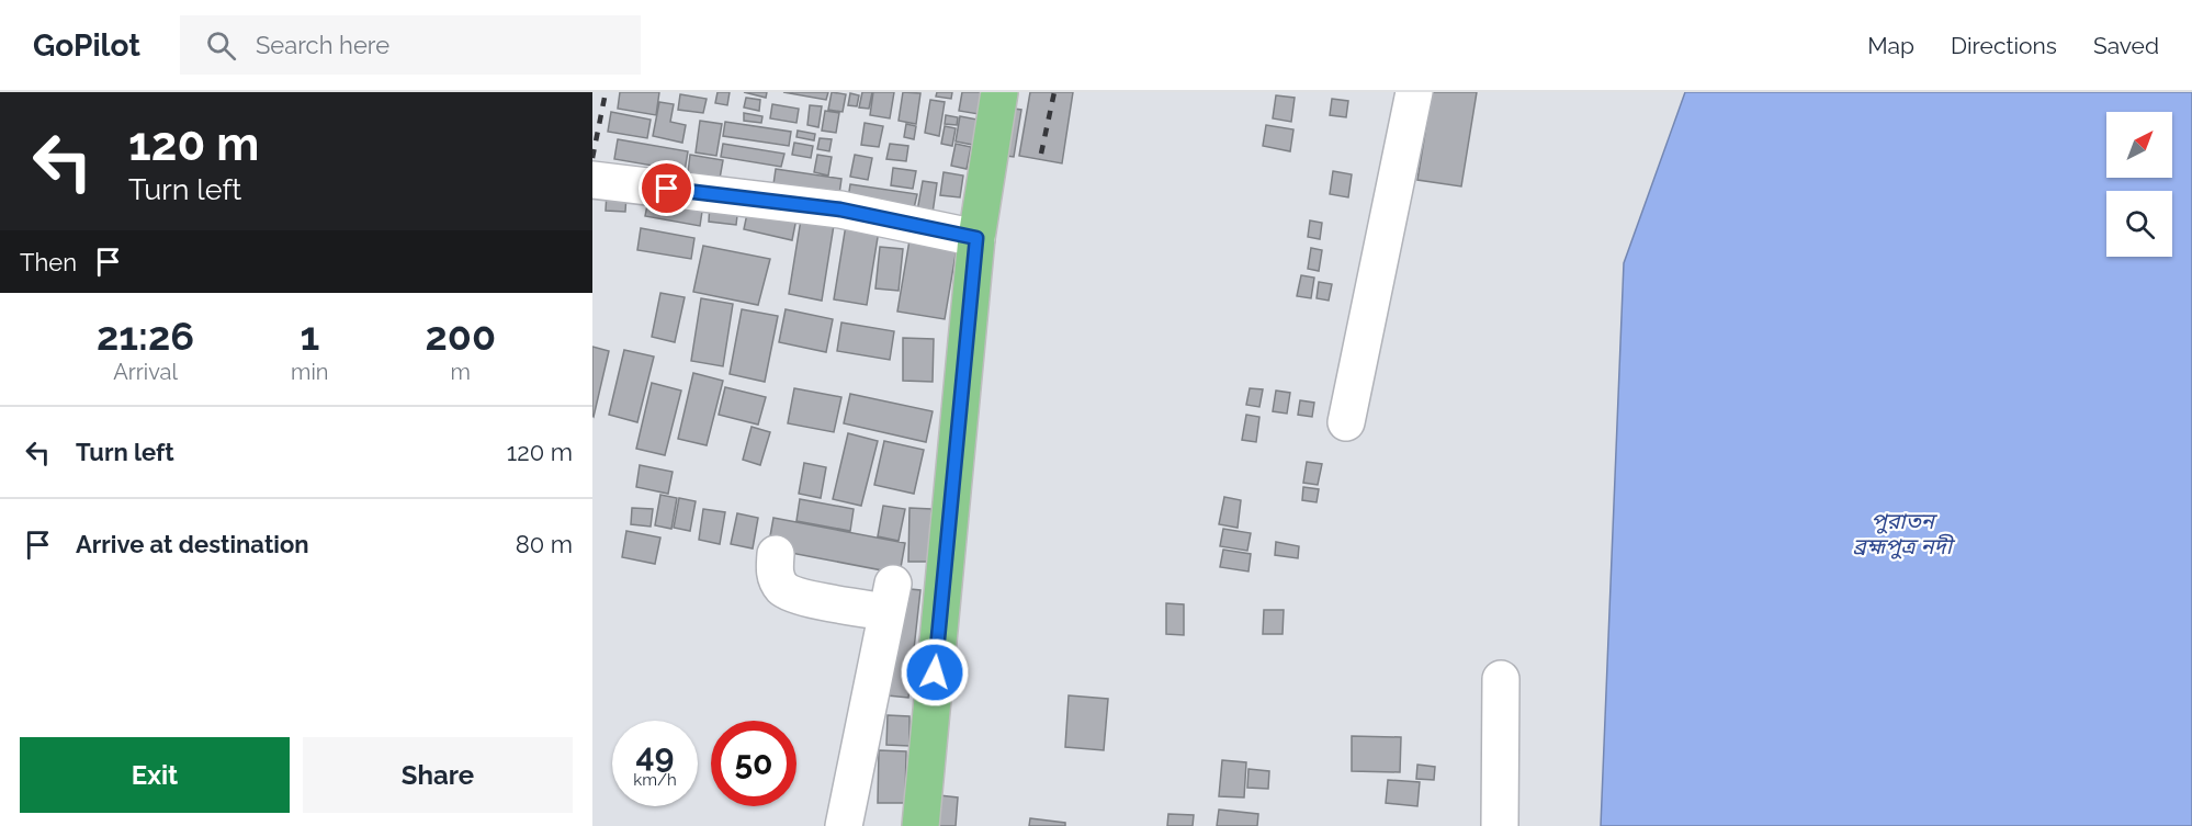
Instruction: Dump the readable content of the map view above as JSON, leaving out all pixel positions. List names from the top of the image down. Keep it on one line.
{"water":["পুরাতন ব্রহ্মপুত্র নদী"],"north":"top right","page":{"header":"GoPilot","search":"Search here","nav":["Map","Directions","Saved"],"turn":["120 m","Turn left"],"then":"Then","eta":["21:26","Arrival","1","min","200","m"],"list":[{"name":"Turn left","value":"120 m"},{"name":"Arrive at destination","value":"80 m"}],"speed":"49 km/h","limit":"50","buttons":["Exit","Share"]}}
